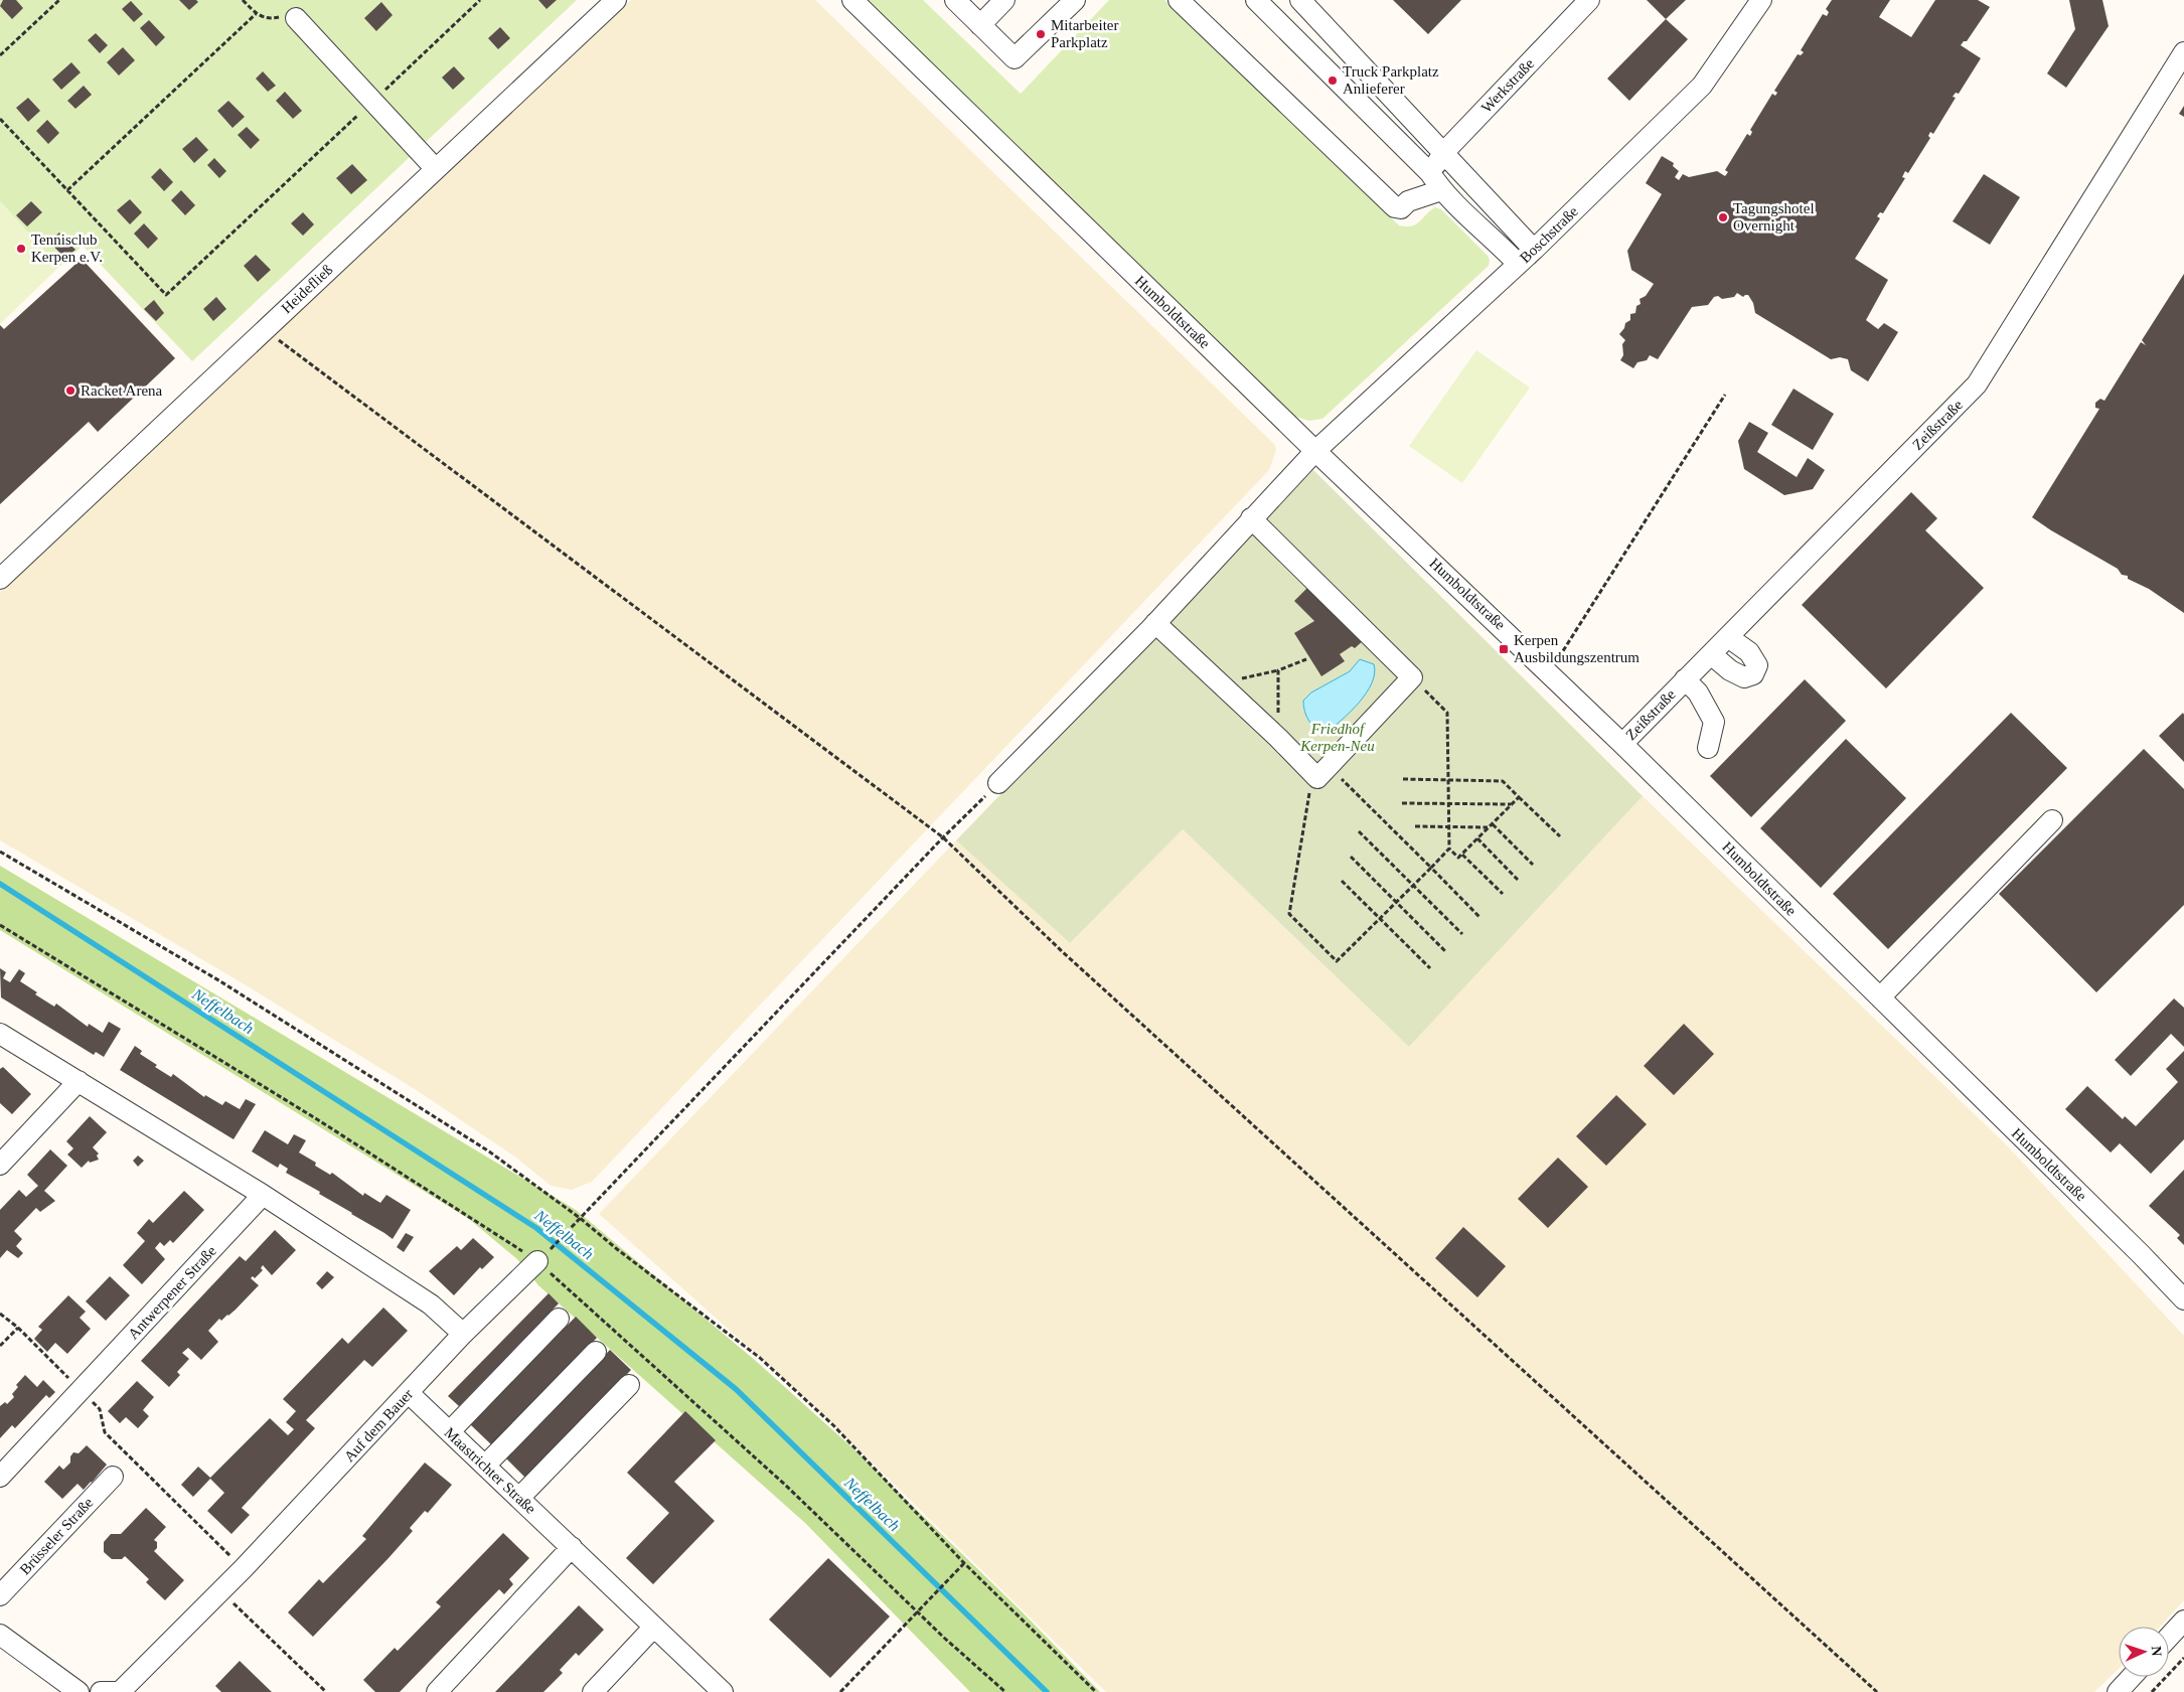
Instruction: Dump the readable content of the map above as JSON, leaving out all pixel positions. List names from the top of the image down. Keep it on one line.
{"streets":{"street":["Werkstraße","Boschstraße","Heidefließ","Humboldtstraße","Zeißstraße","Antwerpener Straße","Auf dem Bauer","Maastrichter Straße","Brüsseler Straße"]},"crossings":[["Boschstraße","Humboldtstraße"],["Humboldtstraße","Zeißstraße"],["Auf dem Bauer","Maastrichter Straße"]],"water":["Neffelbach"],"parks":["Friedhof Kerpen-Neu"],"places":{"other":["Mitarbeiter Parkplatz","Truck Parkplatz Anlieferer","Tagungshotel Overnight","Tennisclub Kerpen e.V.","Racket Arena"],"transit":["Kerpen Ausbildungszentrum"]},"north":"right"}
